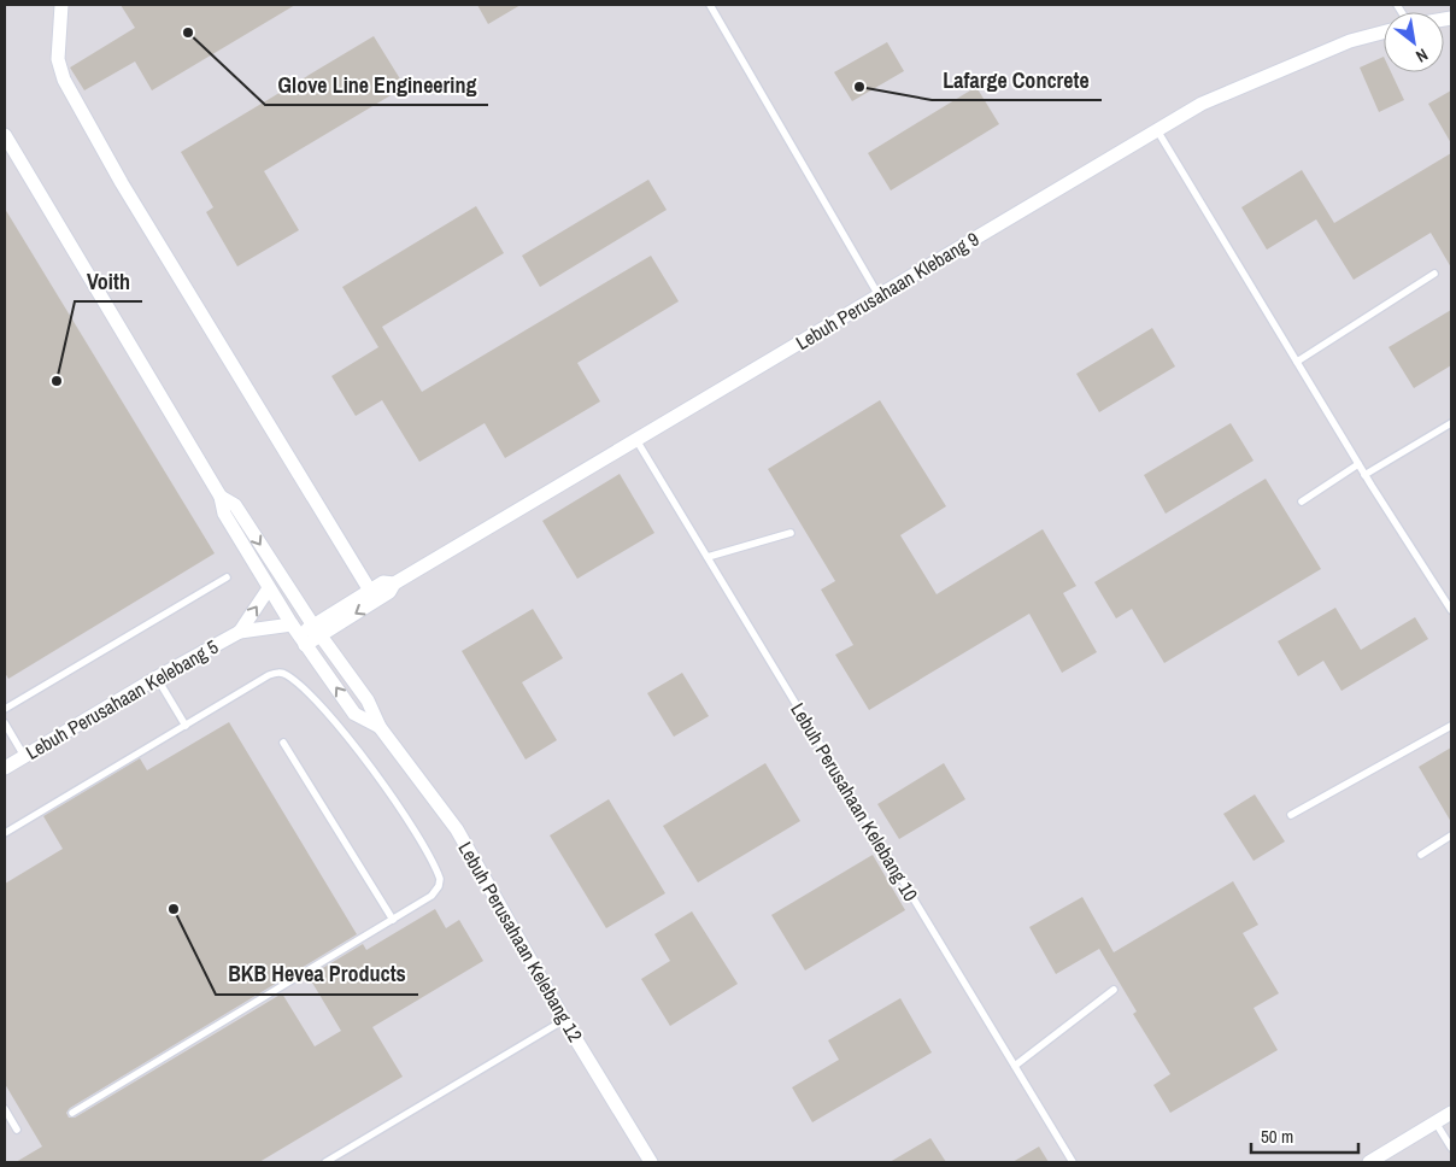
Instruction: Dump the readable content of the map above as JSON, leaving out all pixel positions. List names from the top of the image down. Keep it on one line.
{"streets":{"street":["Lebuh Perusahaan Klebang 9","Lebuh Perusahaan Kelebang 5","Lebuh Perusahaan Kelebang 12"],"lane":["Lebuh Perusahaan Kelebang 10"]},"crossings":[["Lebuh Perusahaan Klebang 9","Lebuh Perusahaan Kelebang 5"],["Lebuh Perusahaan Klebang 9","Lebuh Perusahaan Kelebang 10"],["Lebuh Perusahaan Klebang 9","Lebuh Perusahaan Kelebang 12"],["Lebuh Perusahaan Kelebang 5","Lebuh Perusahaan Kelebang 12"]],"places":["Glove Line Engineering","Lafarge Concrete","Voith","BKB Hevea Products"],"scale_bar":"50 m","north":"bottom right"}
